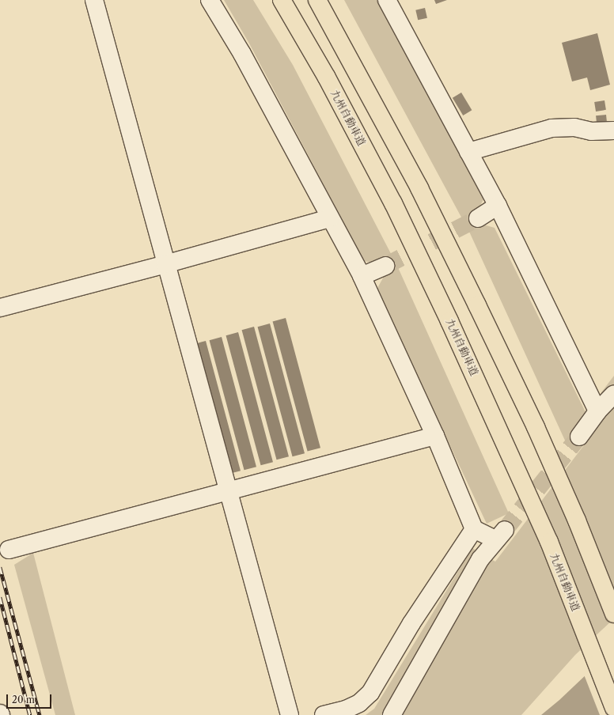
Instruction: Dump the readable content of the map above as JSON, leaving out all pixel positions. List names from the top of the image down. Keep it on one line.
{"streets":{"highway":["九州自動車道"]},"scale_bar":"20 m"}
